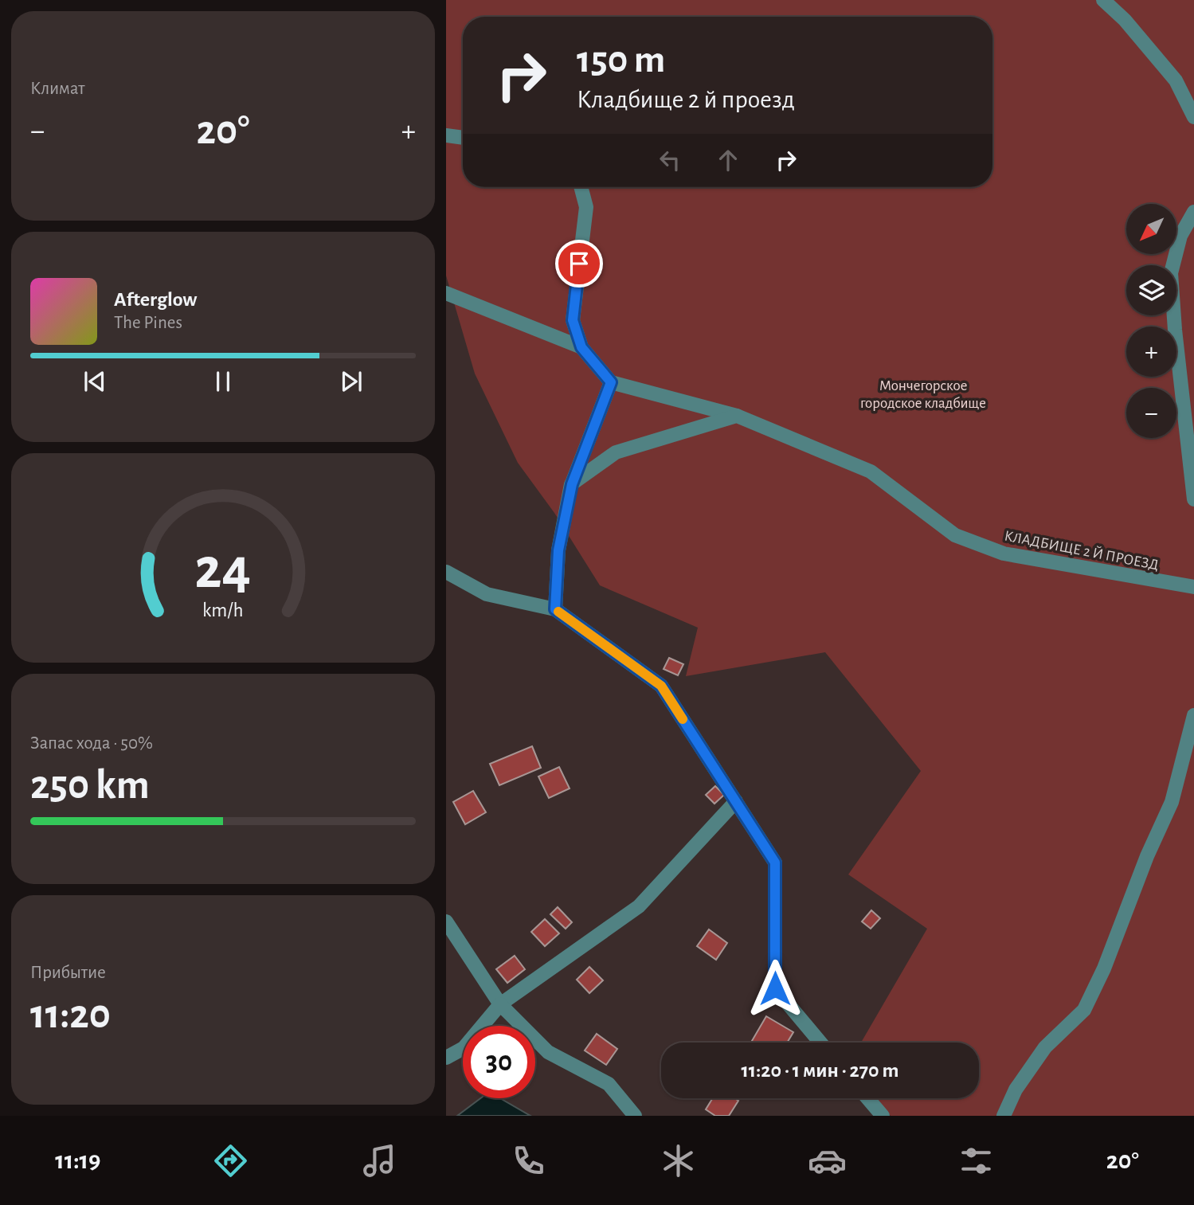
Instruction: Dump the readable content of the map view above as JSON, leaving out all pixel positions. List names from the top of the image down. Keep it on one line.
{"streets":{"street":["КЛАДБИЩЕ 2 Й ПРОЕЗД"]},"parks":["Мончегорское городское кладбище"],"north":"bottom left","page":{"tile":["Климат",["Запас хода · 50%","250 km"],["Прибытие","11:20"]],"turn":["150 m","Кладбище 2 й проезд"],"heat":["−","20°","+"],"map_buttons":["+","−"],"song":["Afterglow","The Pines"],"limit":"30","trip":"11:20 · 1 мин · 270 m","tabs":["11:19","20°"],"gauge":["24","km/h"]}}
